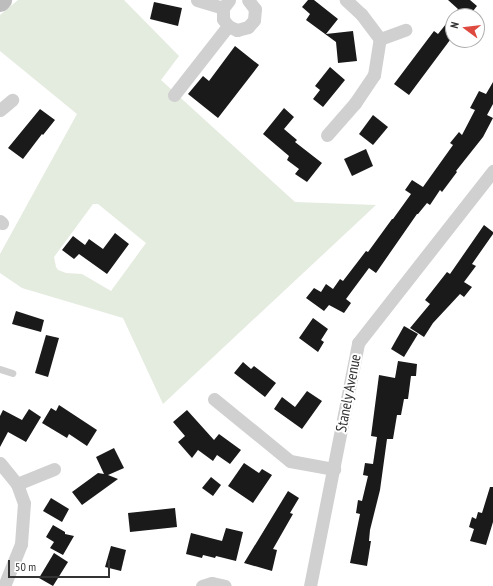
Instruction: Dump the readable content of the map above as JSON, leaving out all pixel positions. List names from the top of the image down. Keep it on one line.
{"streets":{"street":["Stanely Avenue"]},"scale_bar":"50 m","north":"left"}
